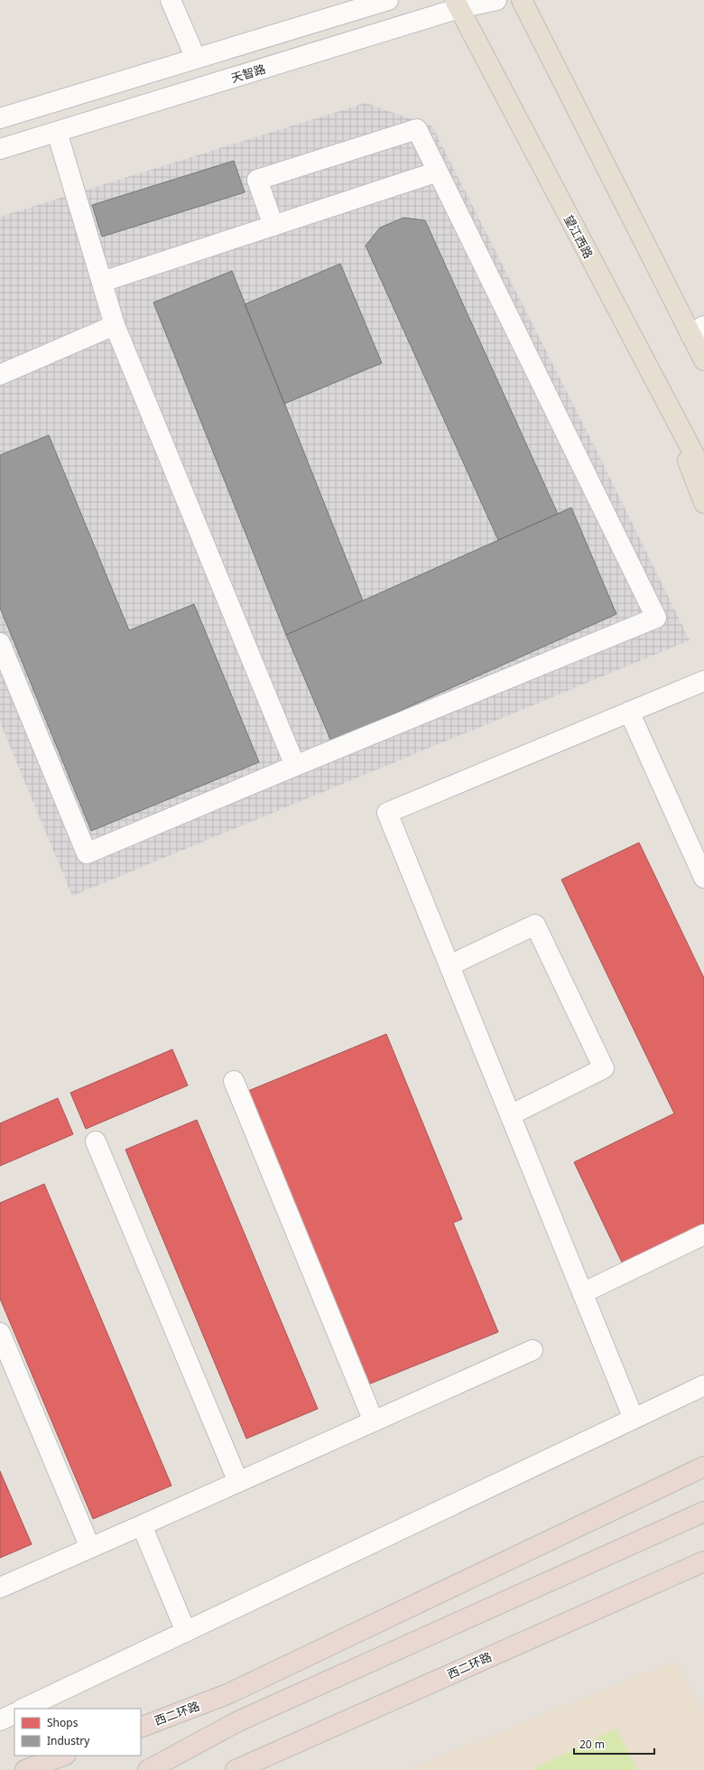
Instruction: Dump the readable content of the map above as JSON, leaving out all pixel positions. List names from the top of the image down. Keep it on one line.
{"streets":{"highway":["西二环路"],"main road":["望江西路"],"street":["天智路"]},"crossings":[["天智路","望江西路"]],"legend":["Shops","Industry"],"scale_bar":"20 m"}
